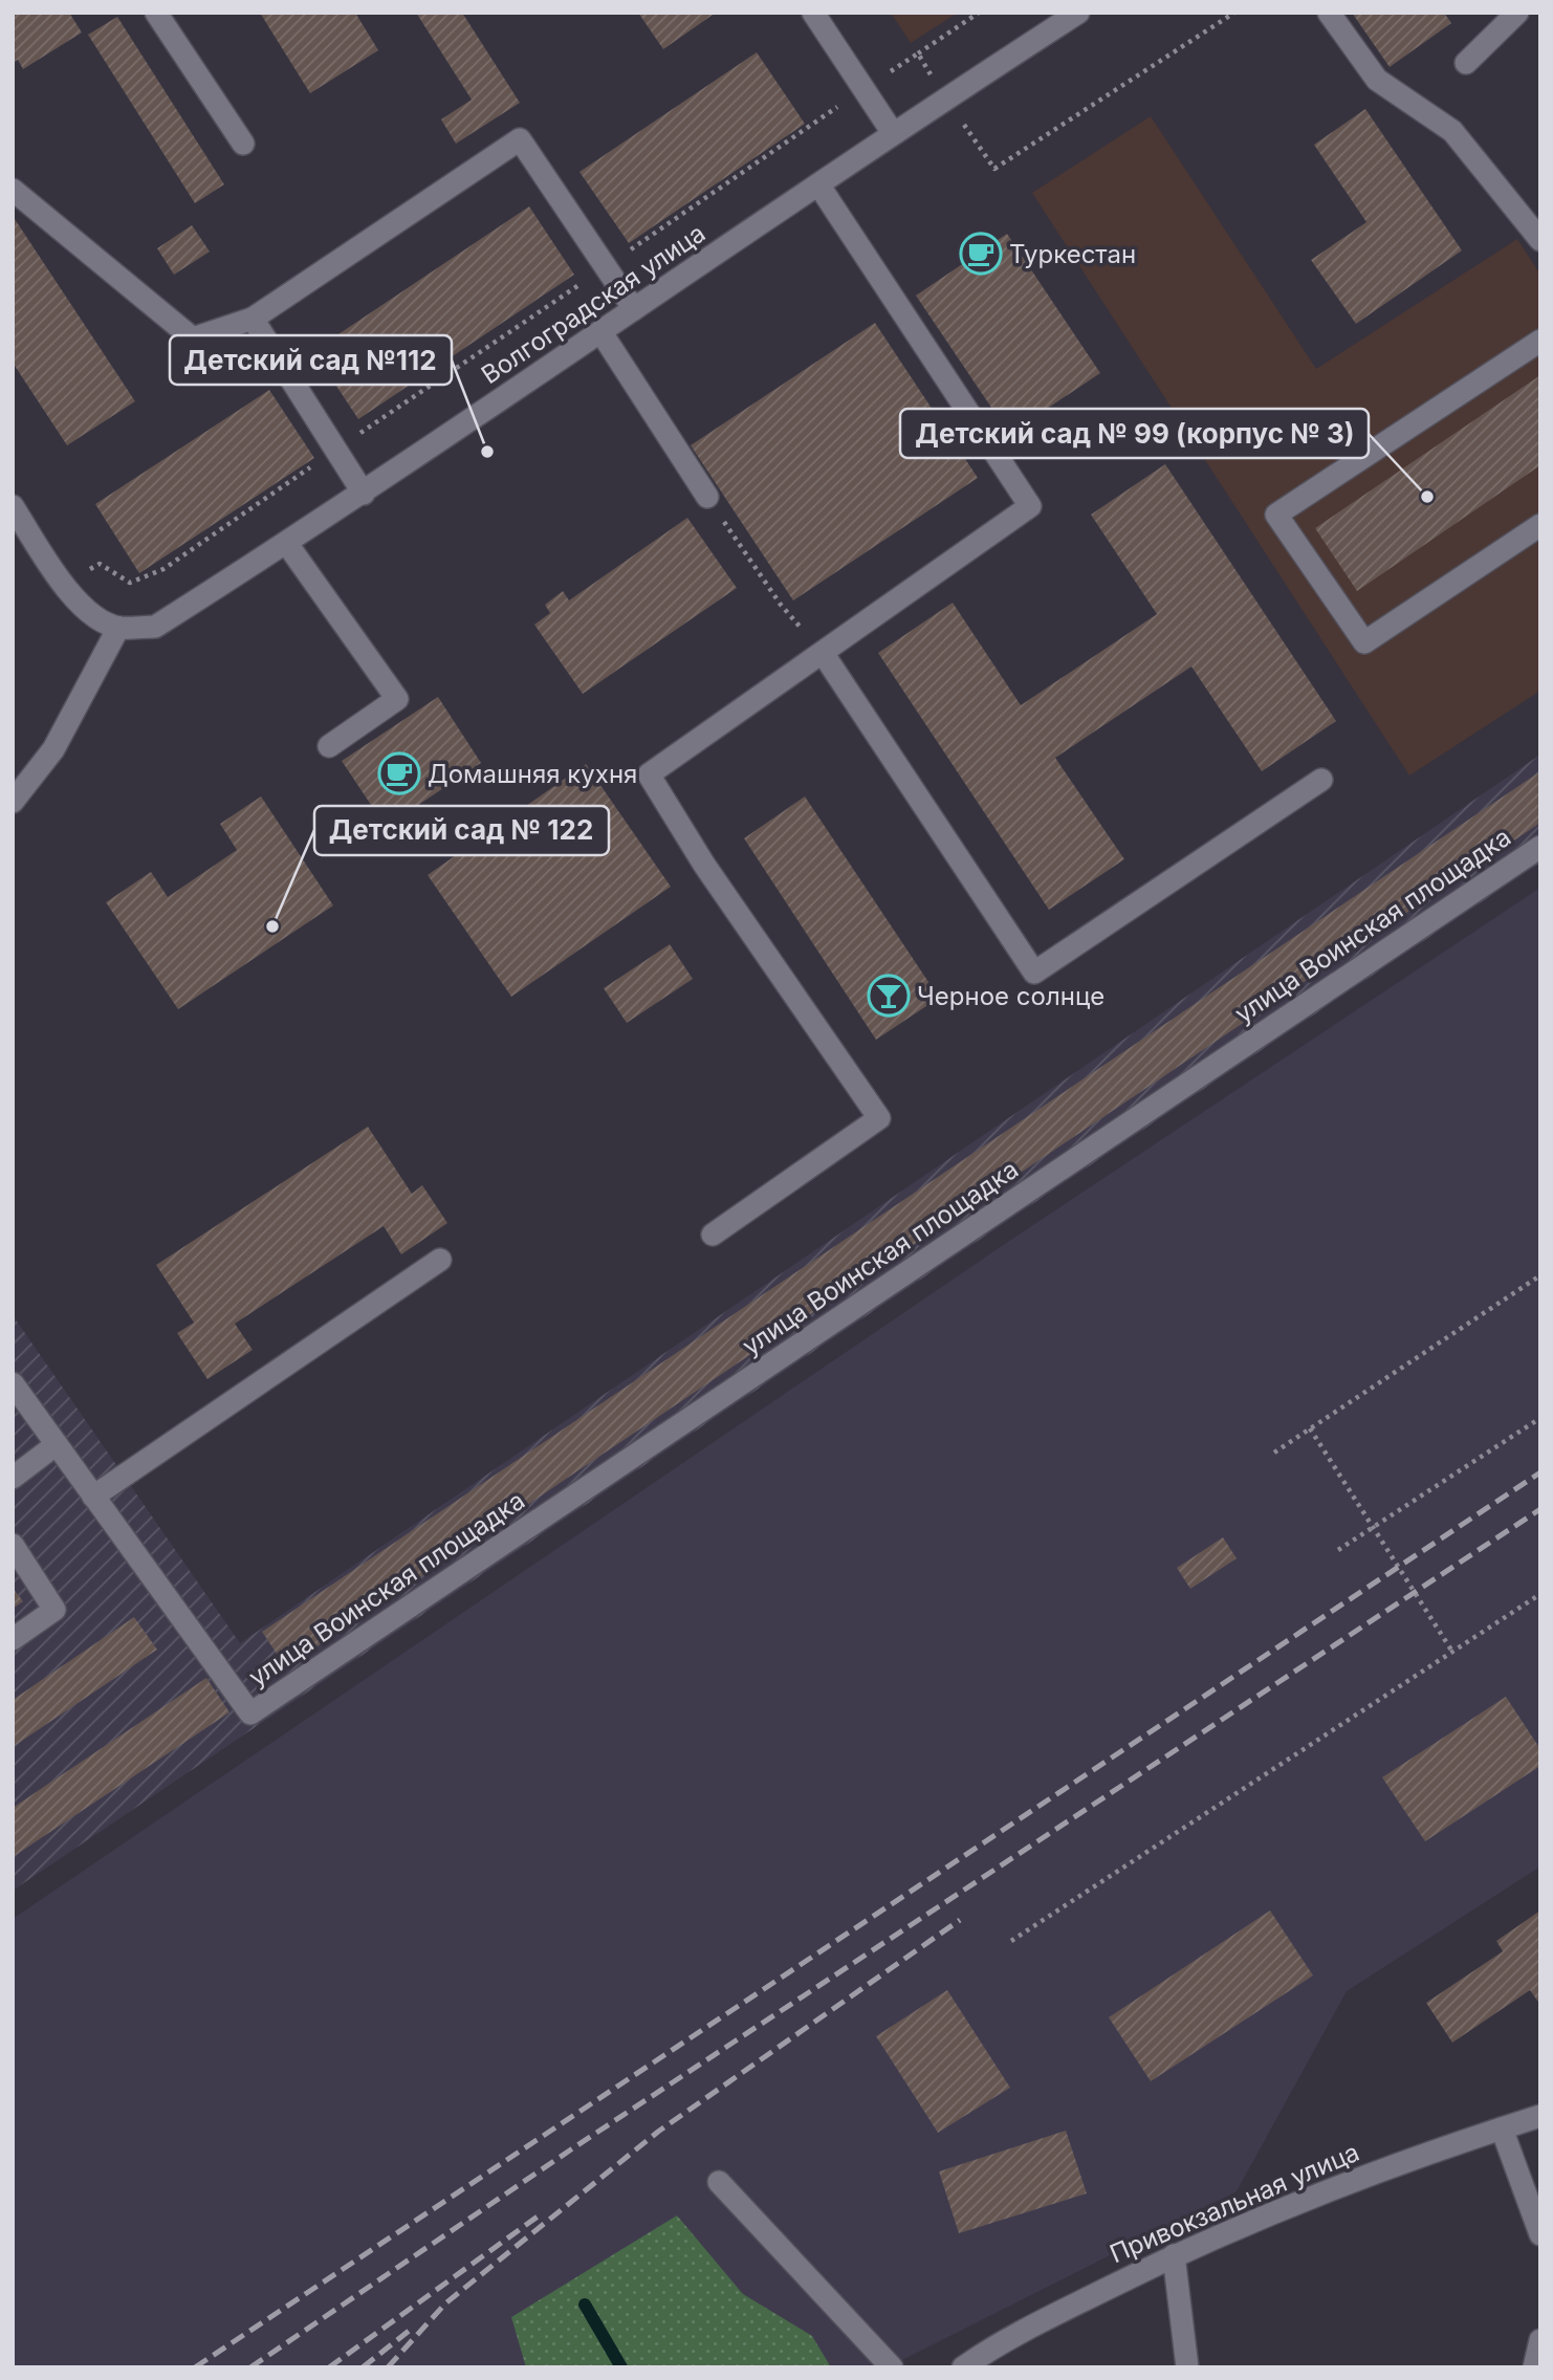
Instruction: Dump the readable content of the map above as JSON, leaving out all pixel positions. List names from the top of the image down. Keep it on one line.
{"streets":{"street":["Волгоградская улица","улица Воинская площадка","Привокзальная улица"]},"places":{"cafe":["Туркестан","Домашняя кухня"],"other":["Детский сад №112","Детский сад № 99 (корпус № 3)","Детский сад № 122"],"bar":["Черное солнце"]}}
